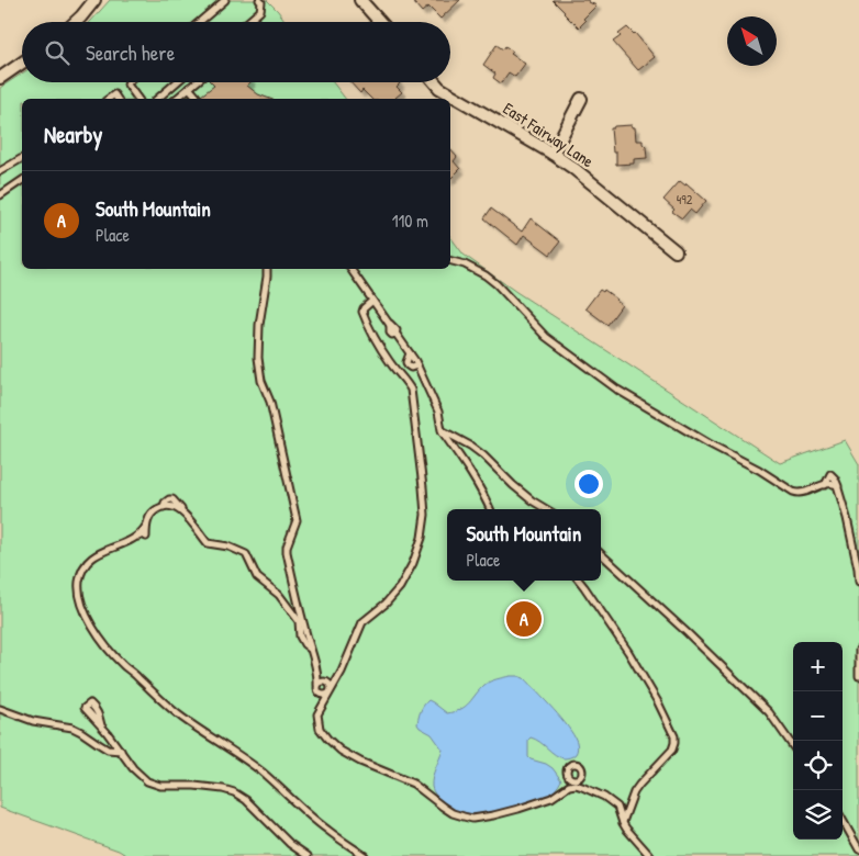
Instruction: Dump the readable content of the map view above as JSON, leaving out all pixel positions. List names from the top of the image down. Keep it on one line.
{"streets":{"street":["East Fairway Lane"]},"house_numbers":["492"],"north":"top left","page":{"search":"Search here","heading":"Nearby","list":[{"mark":"A","name":"South Mountain","note":"Place","value":"110 m"}],"popup":["South Mountain","Place"],"pins":"A","map_buttons":["+","−"]}}
